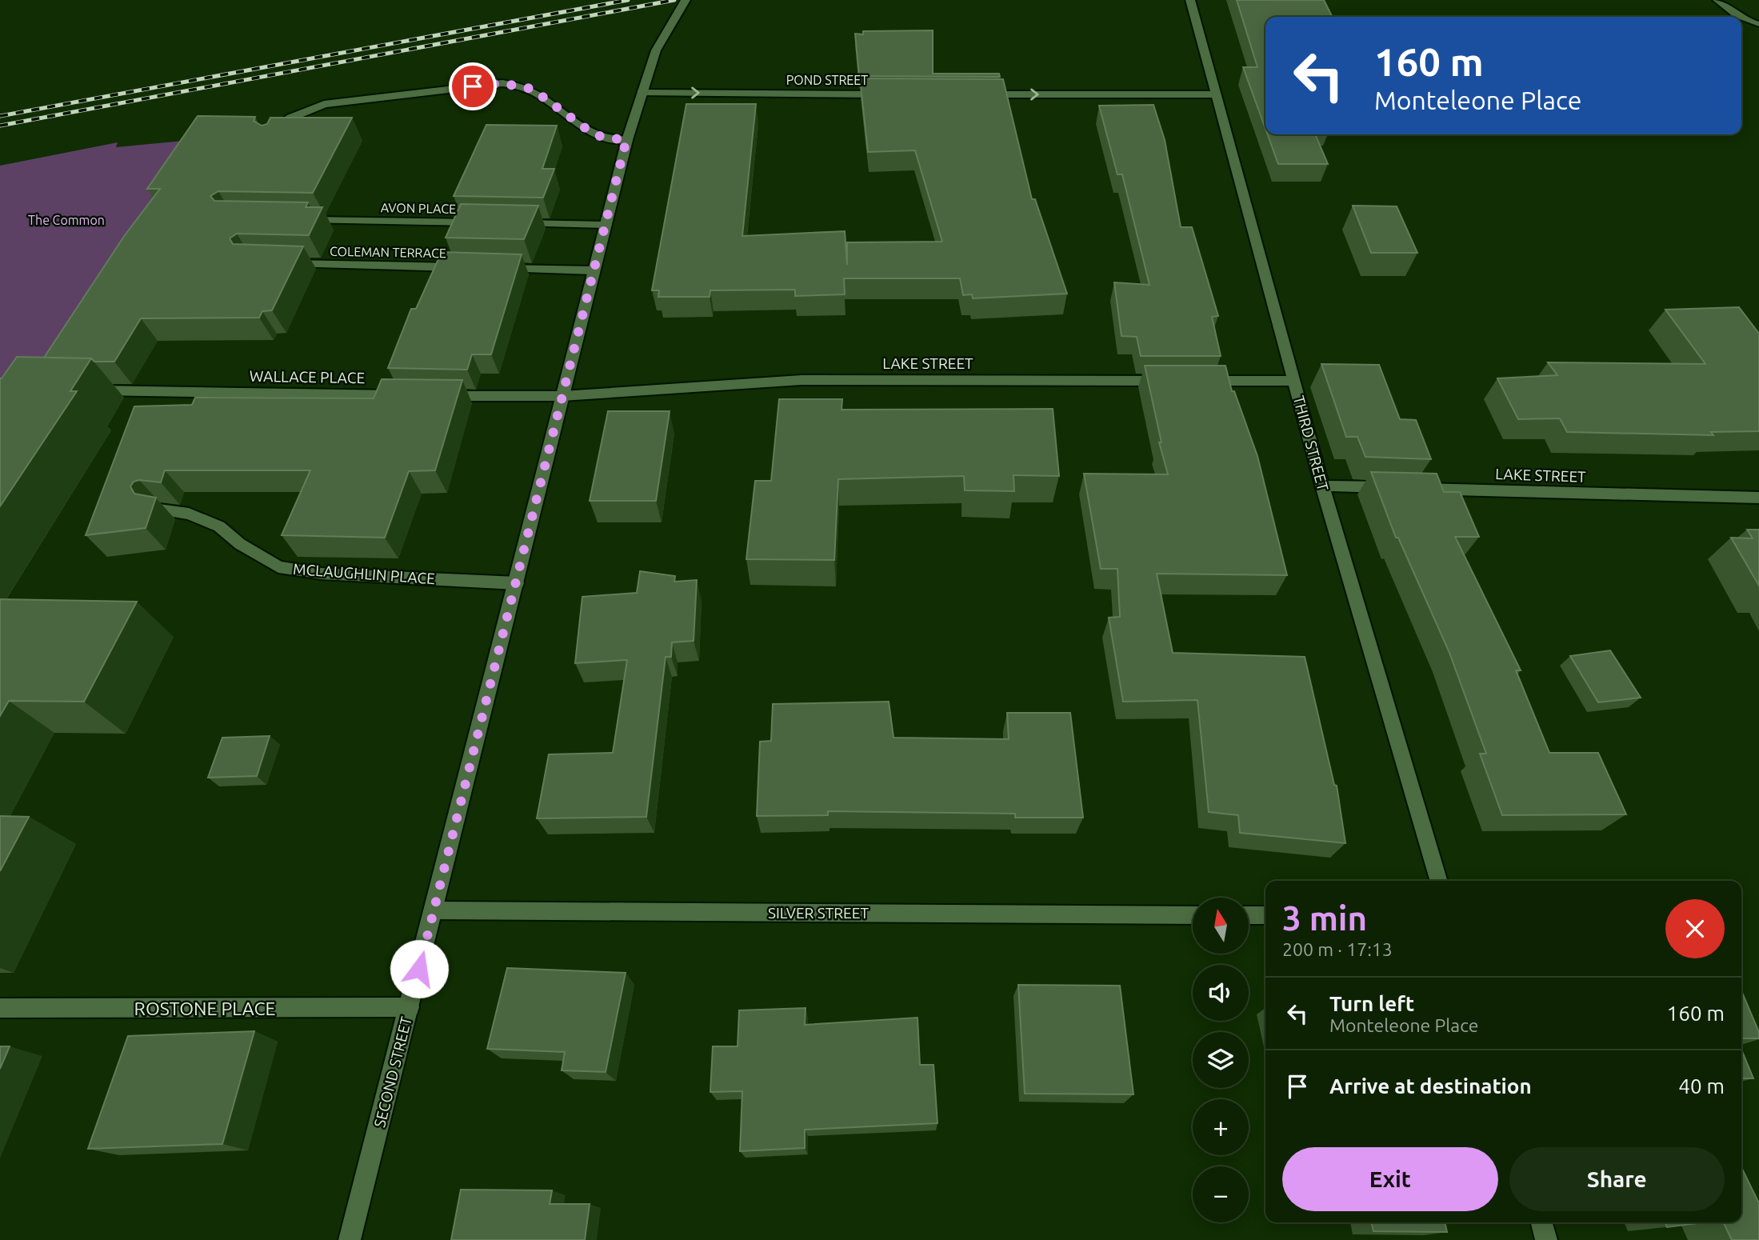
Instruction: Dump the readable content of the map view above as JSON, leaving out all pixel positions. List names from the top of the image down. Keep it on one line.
{"streets":{"street":["POND STREET","AVON PLACE","COLEMAN TERRACE","LAKE STREET","WALLACE PLACE","THIRD STREET","MCLAUGHLIN PLACE","SILVER STREET","ROSTONE PLACE","SECOND STREET"]},"crossings":[["POND STREET","SECOND STREET"],["LAKE STREET","THIRD STREET"],["LAKE STREET","SECOND STREET"],["MCLAUGHLIN PLACE","SECOND STREET"],["SILVER STREET","SECOND STREET"],["ROSTONE PLACE","SECOND STREET"]],"one_way":["POND STREET"],"parks":["The Common"],"north":"top","page":{"turn":["160 m","Monteleone Place"],"heading":["3 min","200 m · 17:13"],"map_buttons":["+","−"],"list":[{"name":"Turn left","note":"Monteleone Place","value":"160 m"},{"name":"Arrive at destination","value":"40 m"}],"buttons":["Exit","Share"]}}
